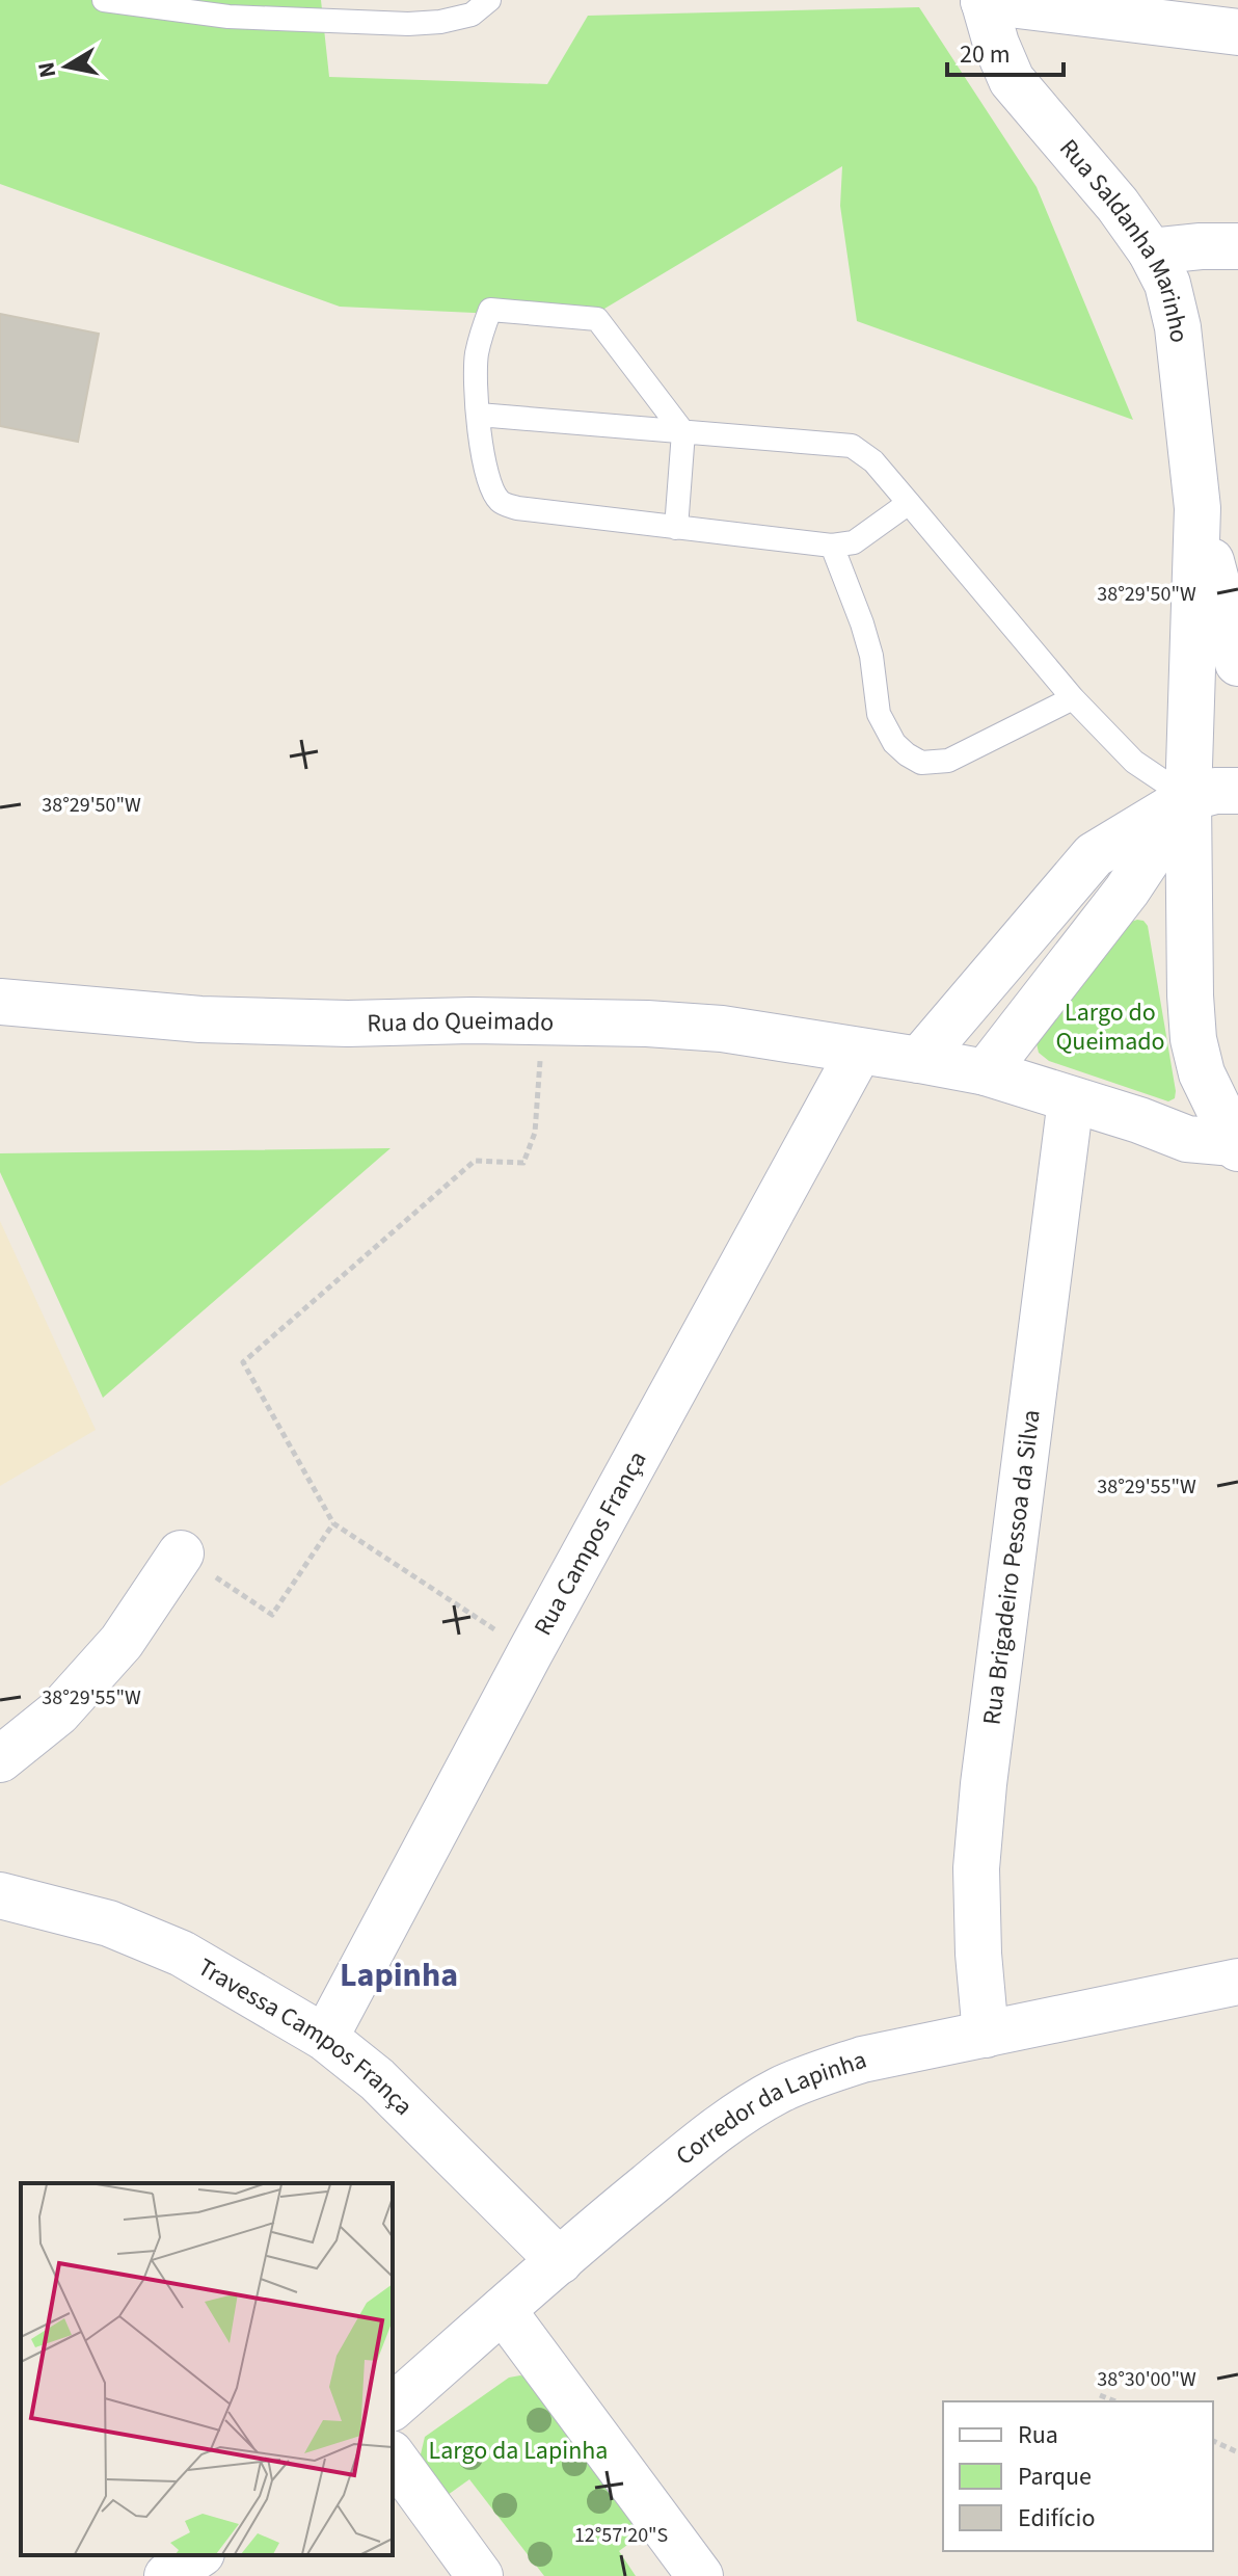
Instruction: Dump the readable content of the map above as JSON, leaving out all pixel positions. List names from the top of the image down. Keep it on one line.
{"streets":{"street":["Rua Saldanha Marinho","Rua do Queimado","Rua Campos França","Rua Brigadeiro Pessoa da Silva","Travessa Campos França","Corredor da Lapinha"]},"crossings":[["Rua do Queimado","Rua Campos França"],["Rua Campos França","Travessa Campos França"],["Rua Brigadeiro Pessoa da Silva","Corredor da Lapinha"],["Travessa Campos França","Corredor da Lapinha"]],"districts":["Lapinha"],"parks":["Largo do Queimado","Largo da Lapinha"],"legend":["Rua","Parque","Edifício"],"scale_bar":"20 m","north":"left","coordinates":["38°29'50\"W","38°29'55\"W","38°30'00\"W","12°57'20\"S"]}
